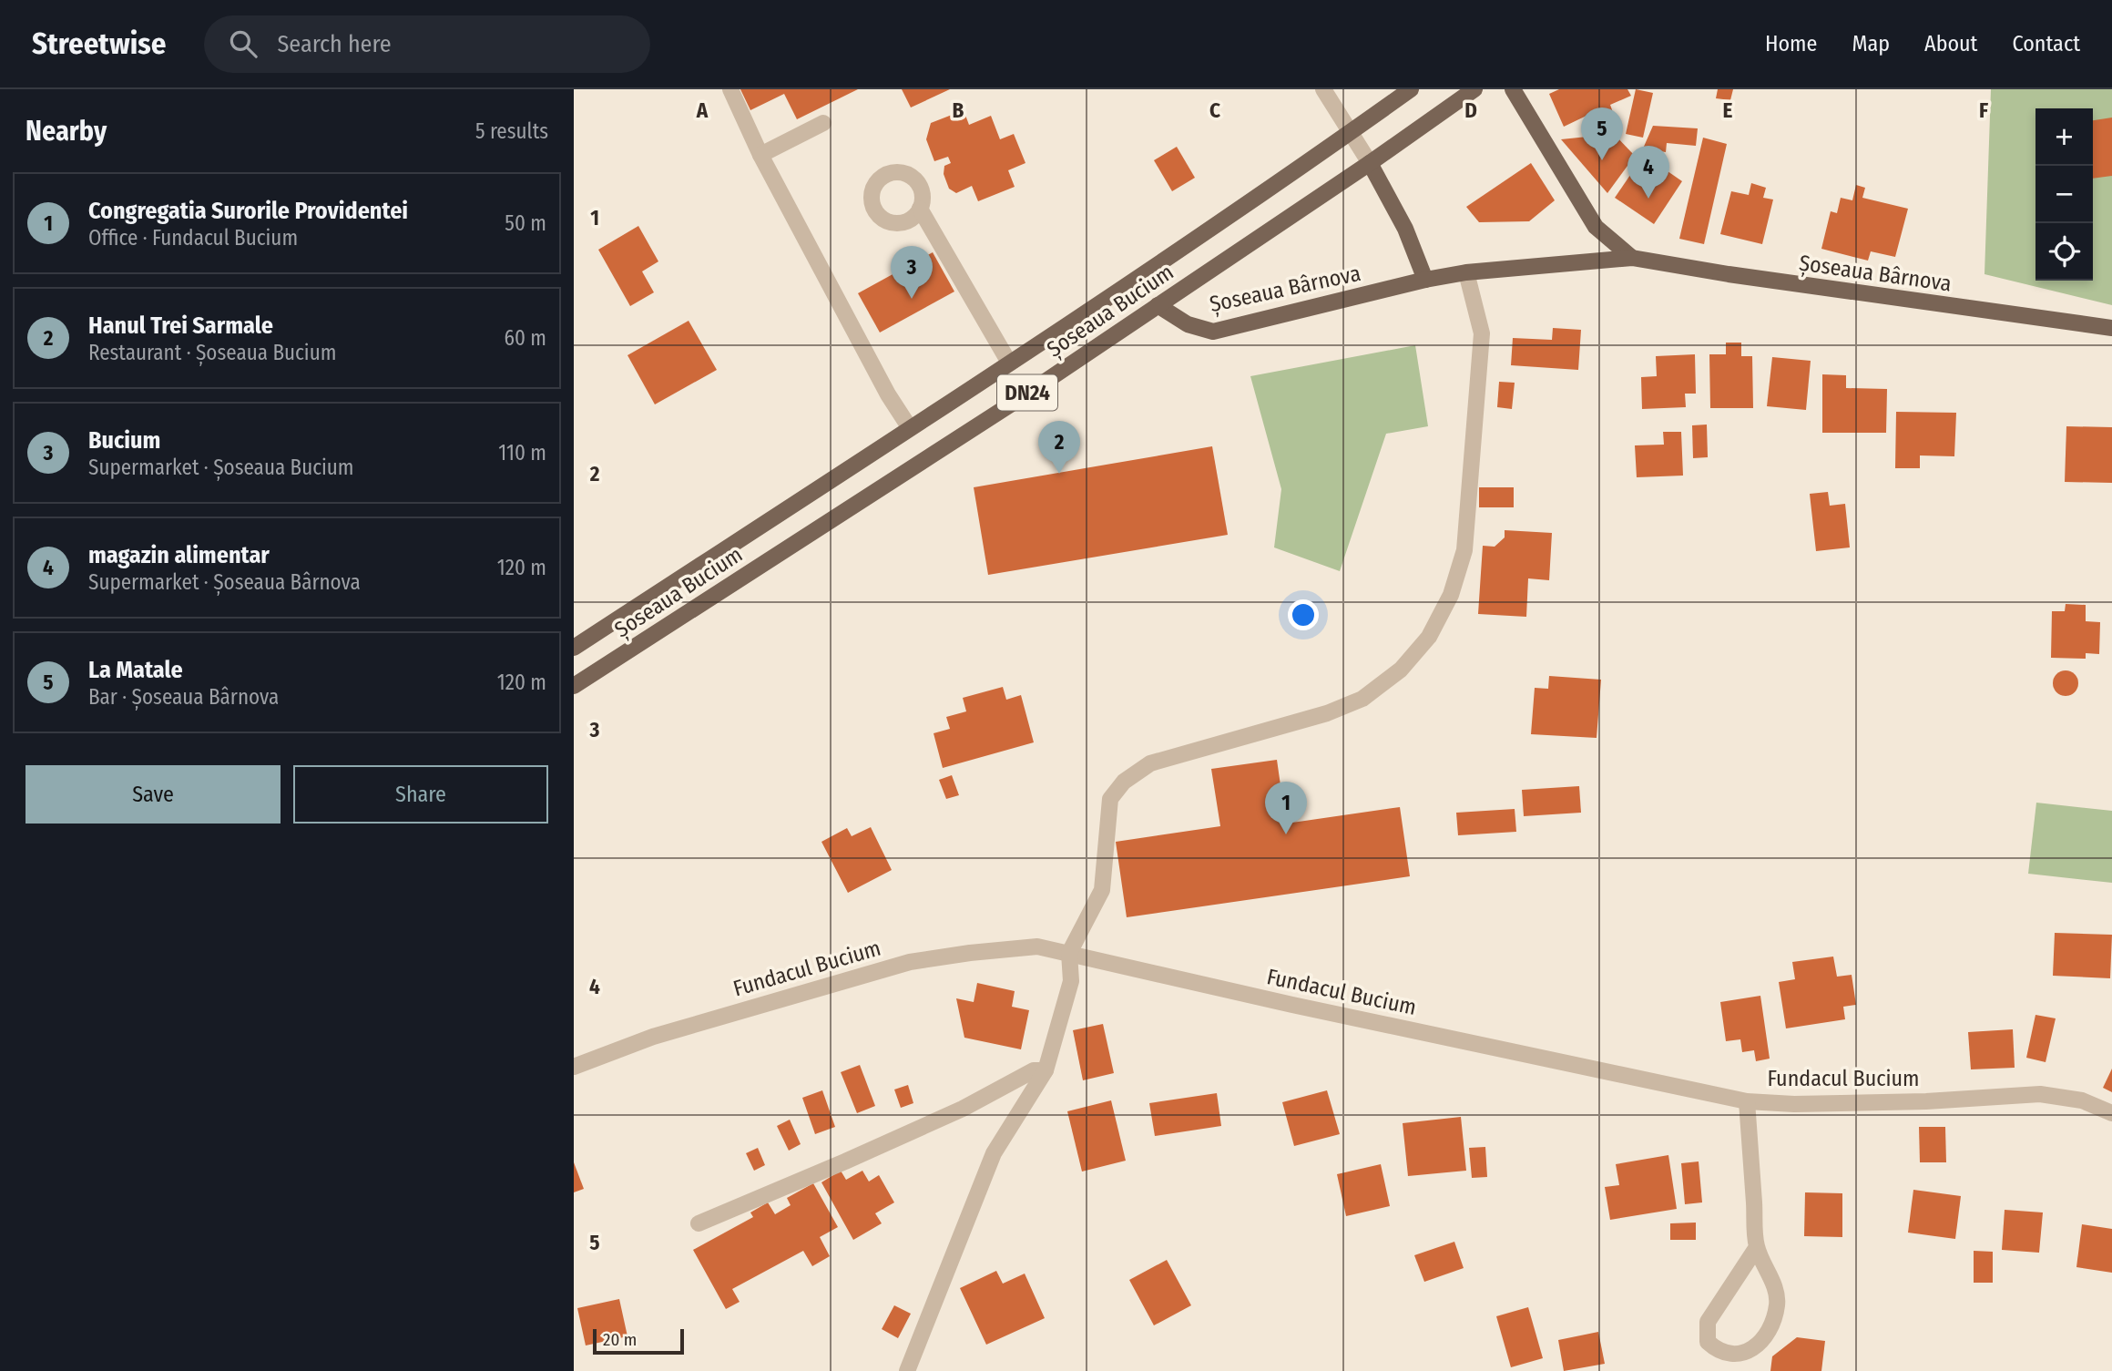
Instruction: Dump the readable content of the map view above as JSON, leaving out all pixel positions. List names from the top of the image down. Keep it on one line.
{"streets":{"main road":["Șoseaua Bârnova","Șoseaua Bucium","DN24"],"street":["Fundacul Bucium"]},"crossings":[["Șoseaua Bârnova","Șoseaua Bucium"]],"scale_bar":"20 m","page":{"header":"Streetwise","search":"Search here","nav":["Home","Map","About","Contact"],"heading":["Nearby","5 results"],"pins":["5","4","3","2","1"],"map_buttons":["+","−"],"list":[{"mark":"1","name":"Congregatia Surorile Providentei","note":"Office · Fundacul Bucium","value":"50 m"},{"mark":"2","name":"Hanul Trei Sarmale","note":"Restaurant · Șoseaua Bucium","value":"60 m"},{"mark":"3","name":"Bucium","note":"Supermarket · Șoseaua Bucium","value":"110 m"},{"mark":"4","name":"magazin alimentar","note":"Supermarket · Șoseaua Bârnova","value":"120 m"},{"mark":"5","name":"La Matale","note":"Bar · Șoseaua Bârnova","value":"120 m"}],"buttons":["Save","Share"],"scale":"20 m"},"grid":{"columns":["A","B","C","D","E","F"],"rows":["1","2","3","4","5"]}}
